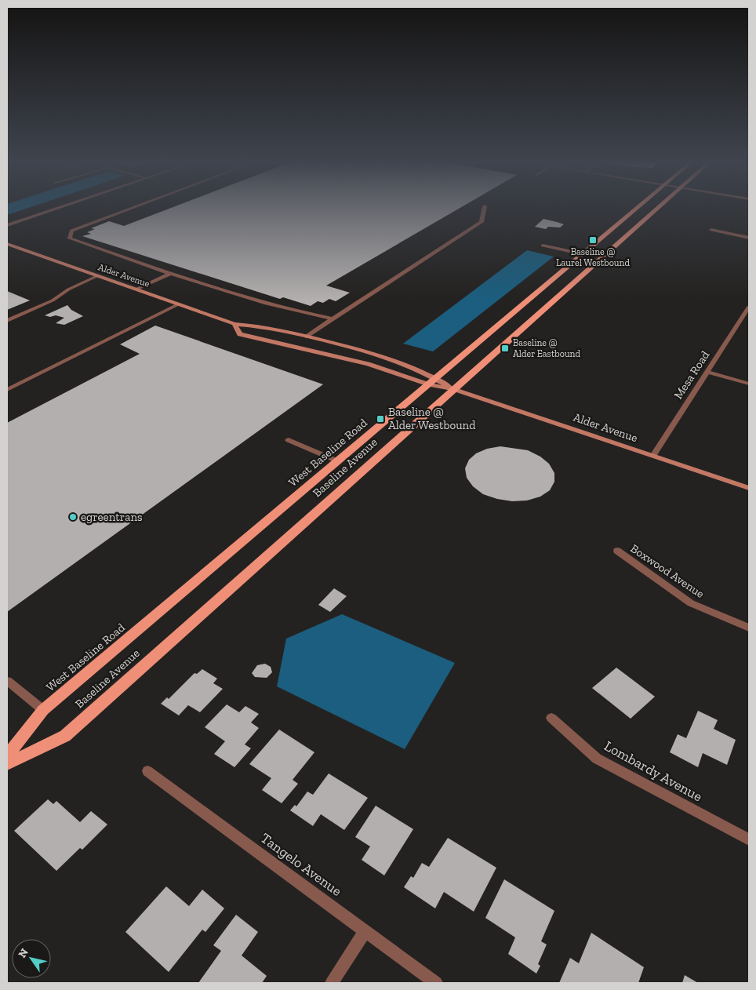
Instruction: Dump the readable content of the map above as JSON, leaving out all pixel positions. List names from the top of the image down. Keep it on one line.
{"streets":{"main road":["Alder Avenue","West Baseline Road","Baseline Avenue"],"street":["Mesa Road","Boxwood Avenue","Lombardy Avenue","Tangelo Avenue"]},"crossings":[["Alder Avenue","Mesa Road"],["Alder Avenue","West Baseline Road"],["Alder Avenue","Baseline Avenue"]],"places":{"transit":["Baseline @ Laurel Westbound","Baseline @ Alder Eastbound","Baseline @ Alder Westbound"],"other":["egreentrans"]},"north":"top left"}
